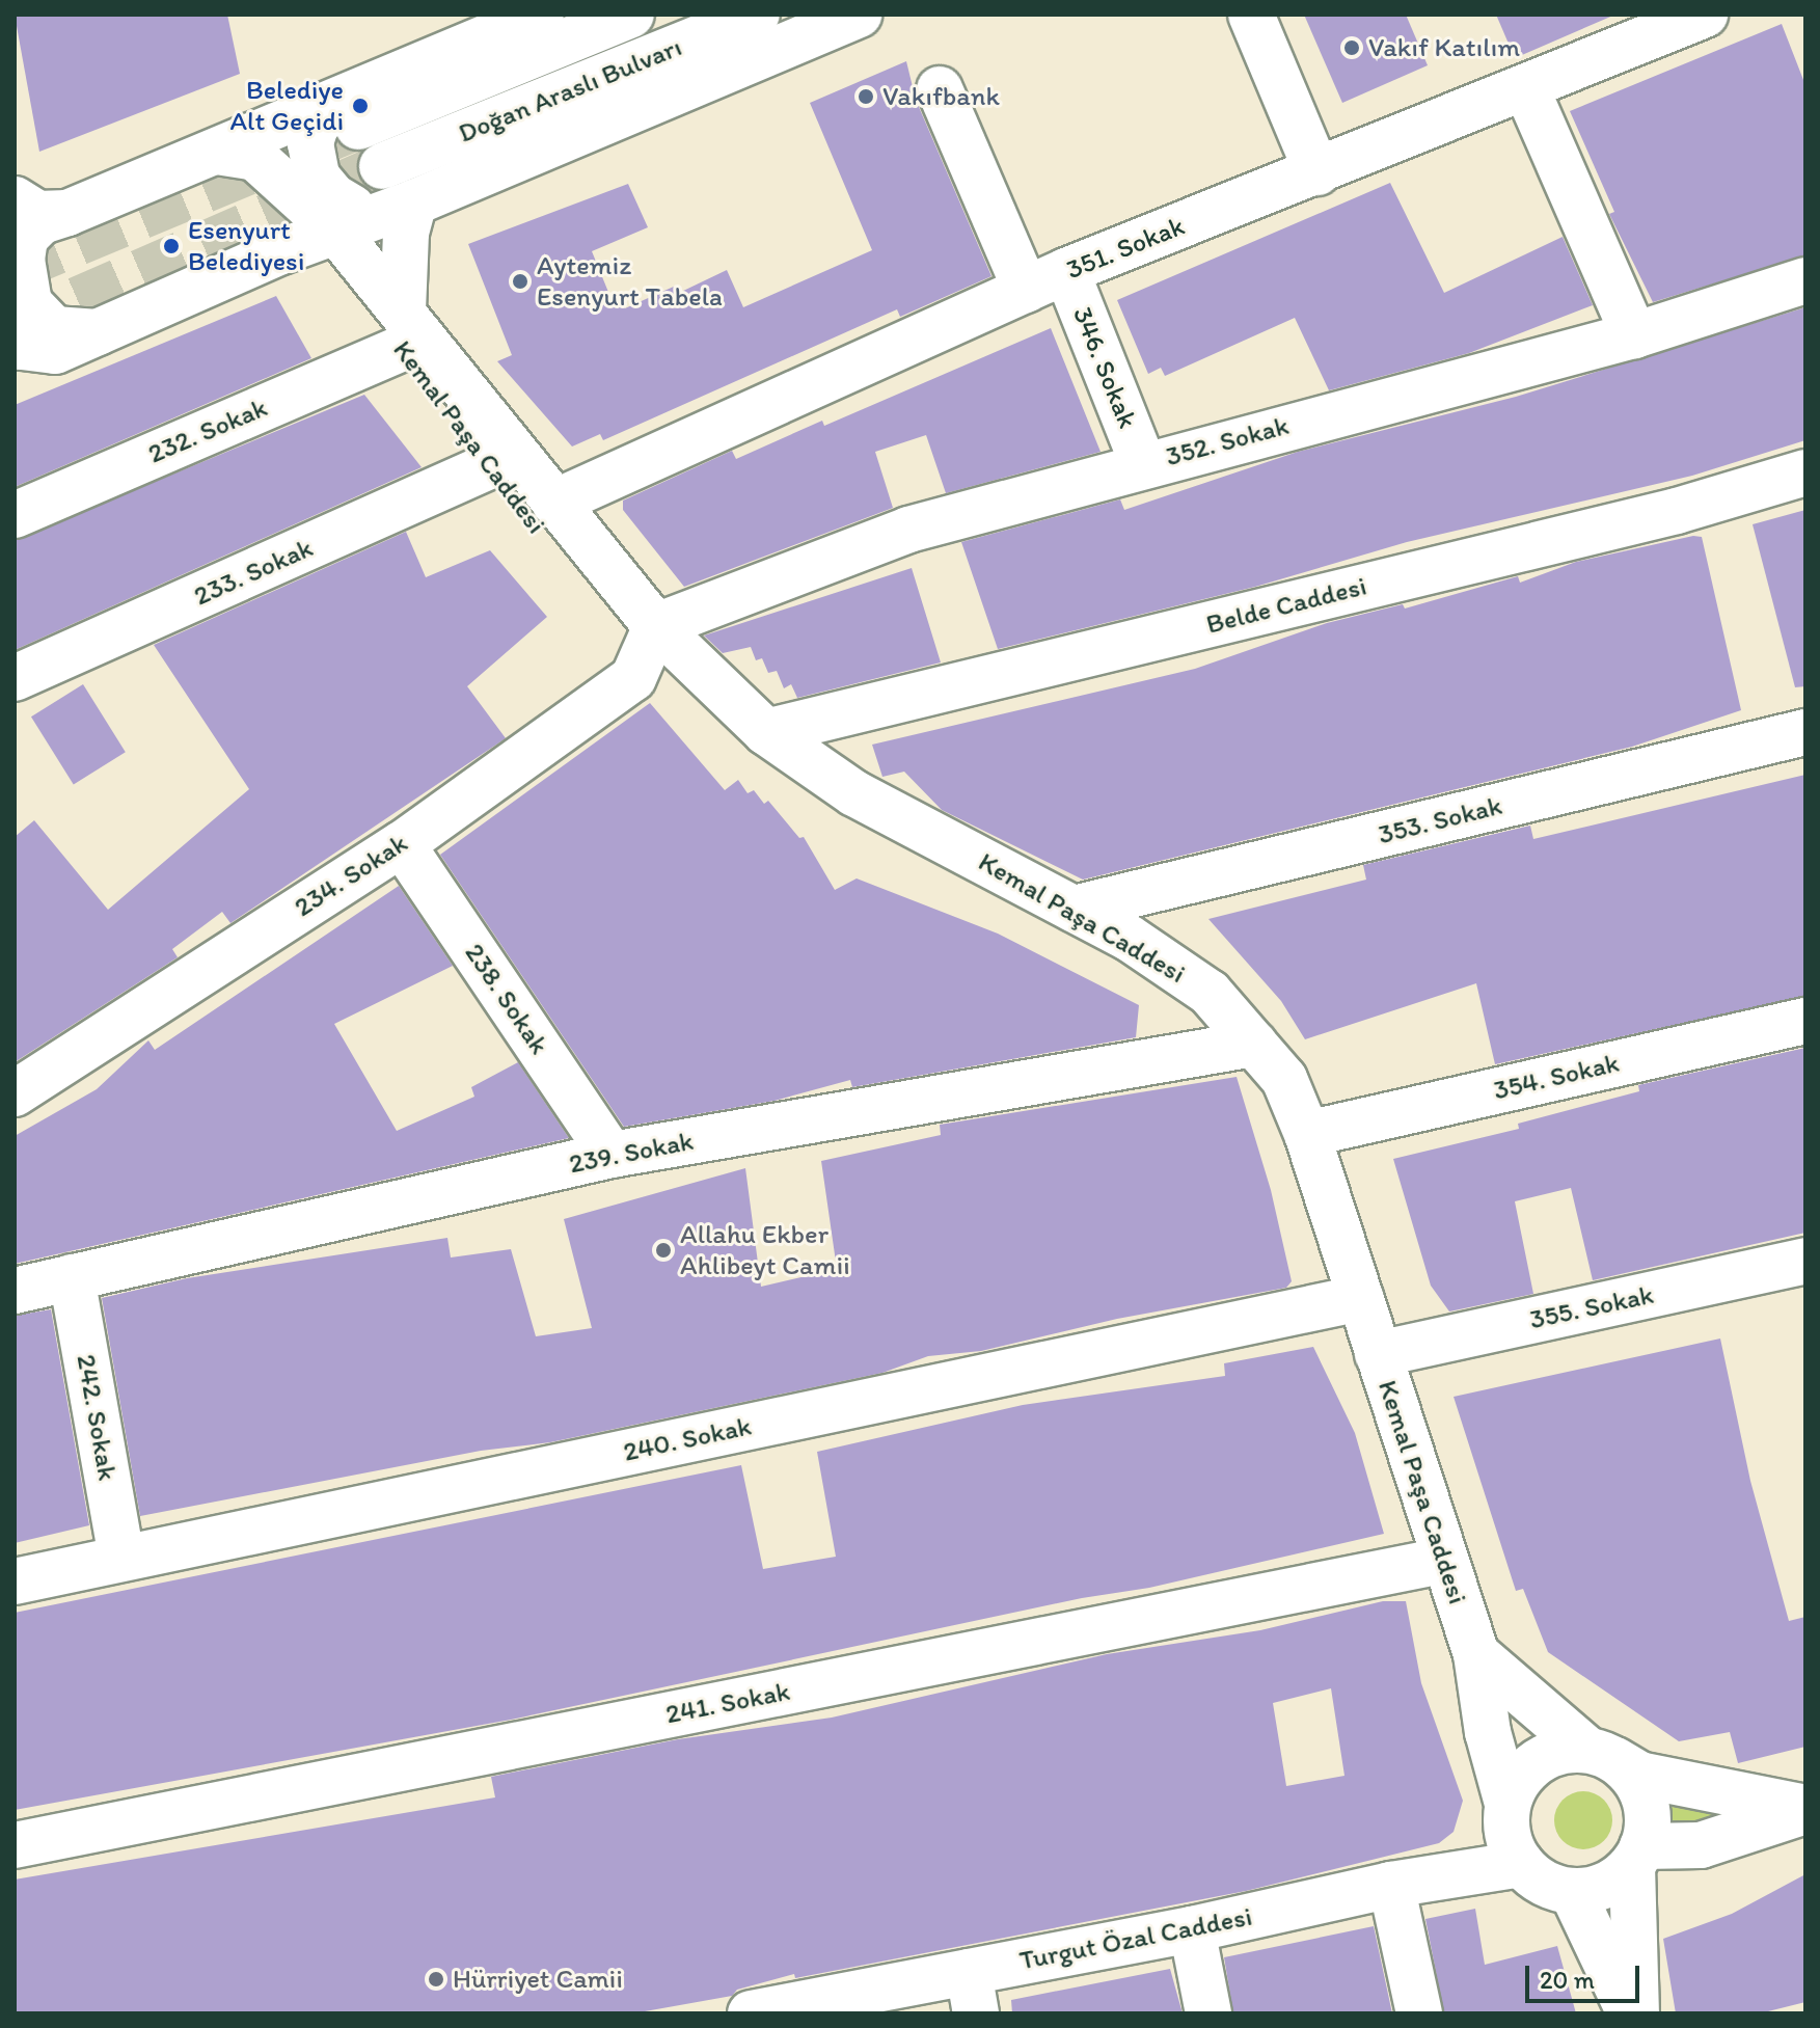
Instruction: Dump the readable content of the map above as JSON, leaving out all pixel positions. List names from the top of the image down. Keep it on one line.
{"streets":{"street":["Doğan Araslı Bulvarı","351. Sokak","346. Sokak","232. Sokak","Kemal Paşa Caddesi","352. Sokak","233. Sokak","Belde Caddesi","353. Sokak","234. Sokak","238. Sokak","354. Sokak","239. Sokak","355. Sokak","242. Sokak","240. Sokak","241. Sokak","Turgut Özal Caddesi"]},"crossings":[["351. Sokak","346. Sokak"],["351. Sokak","Kemal Paşa Caddesi"],["346. Sokak","352. Sokak"],["232. Sokak","Kemal Paşa Caddesi"],["Kemal Paşa Caddesi","352. Sokak"],["Kemal Paşa Caddesi","233. Sokak"],["Kemal Paşa Caddesi","Belde Caddesi"],["Kemal Paşa Caddesi","353. Sokak"],["Kemal Paşa Caddesi","234. Sokak"],["Kemal Paşa Caddesi","354. Sokak"],["Kemal Paşa Caddesi","239. Sokak"],["Kemal Paşa Caddesi","355. Sokak"],["Kemal Paşa Caddesi","240. Sokak"],["Kemal Paşa Caddesi","241. Sokak"],["Kemal Paşa Caddesi","Turgut Özal Caddesi"],["352. Sokak","234. Sokak"],["234. Sokak","238. Sokak"],["238. Sokak","239. Sokak"],["239. Sokak","242. Sokak"],["242. Sokak","240. Sokak"]],"places":["Vakıf Katılım","Vakıfbank","Belediye Alt Geçidi","Esenyurt Belediyesi","Aytemiz Esenyurt Tabela","Allahu Ekber Ahlibeyt Camii","Hürriyet Camii"],"scale_bar":"20 m"}
